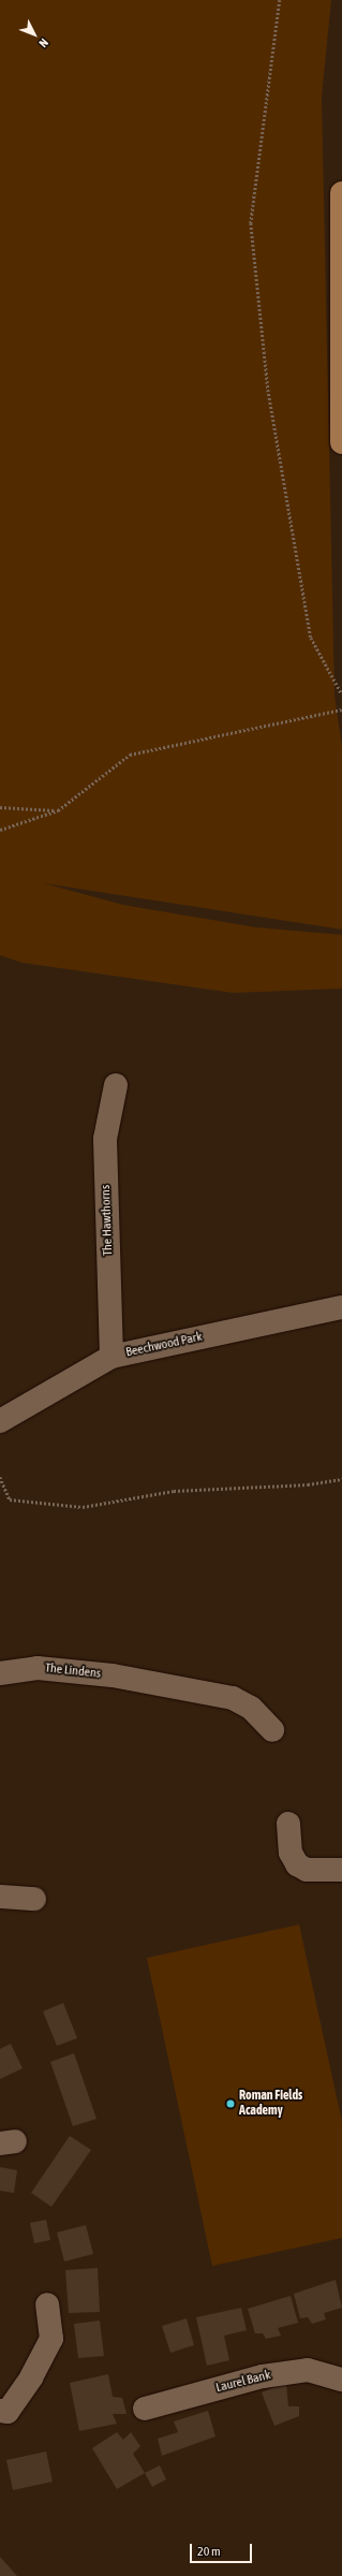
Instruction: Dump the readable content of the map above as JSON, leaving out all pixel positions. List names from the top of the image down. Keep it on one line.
{"streets":{"street":["The Hawthorns","Beechwood Park","The Lindens","Laurel Bank"]},"crossings":[["The Hawthorns","Beechwood Park"]],"places":["Roman Fields Academy"],"scale_bar":"20 m","north":"bottom right"}
